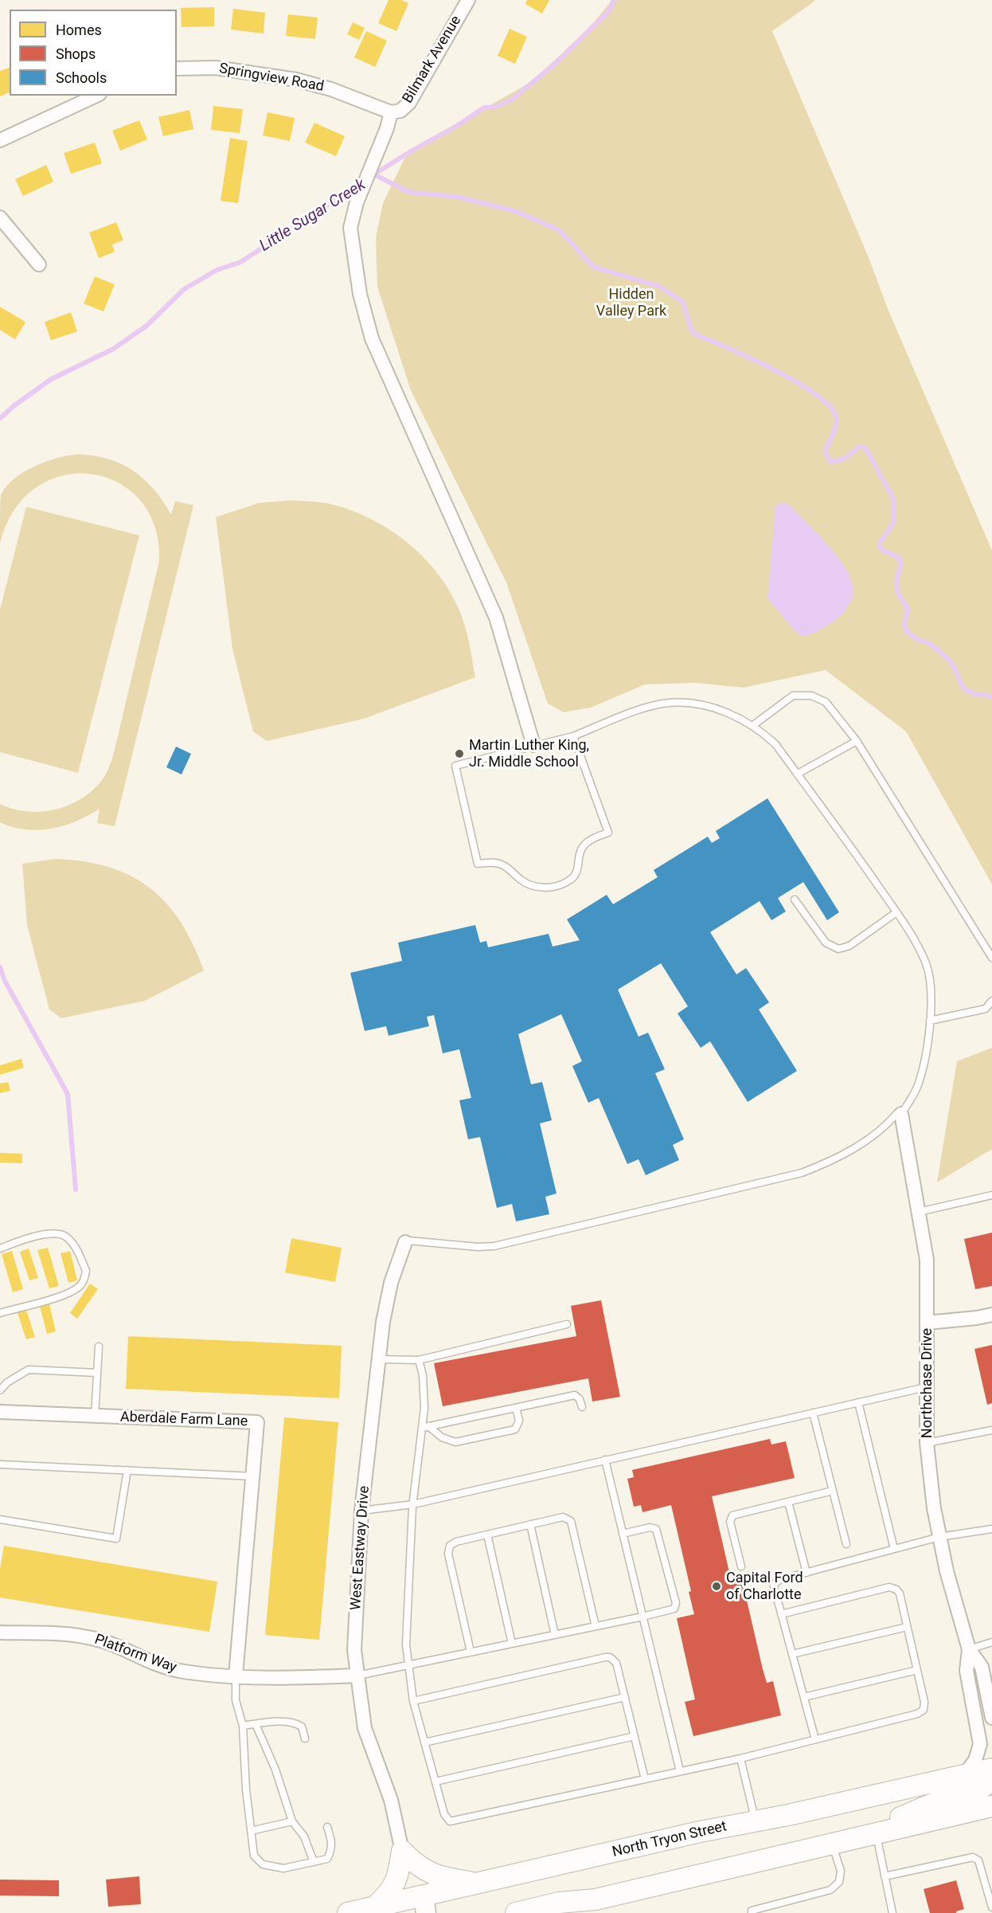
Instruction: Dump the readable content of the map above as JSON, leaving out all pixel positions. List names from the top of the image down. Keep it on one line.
{"streets":{"main road":["North Tryon Street"],"street":["Bilmark Avenue","Springview Road","Northchase Drive","Aberdale Farm Lane","West Eastway Drive","Platform Way"]},"crossings":[["Bilmark Avenue","Springview Road"],["Northchase Drive","North Tryon Street"],["Aberdale Farm Lane","Platform Way"],["West Eastway Drive","Platform Way"]],"water":["Little Sugar Creek"],"parks":["Hidden Valley Park"],"places":["Martin Luther King, Jr. Middle School","Capital Ford of Charlotte"],"legend":["Homes","Shops","Schools"]}
